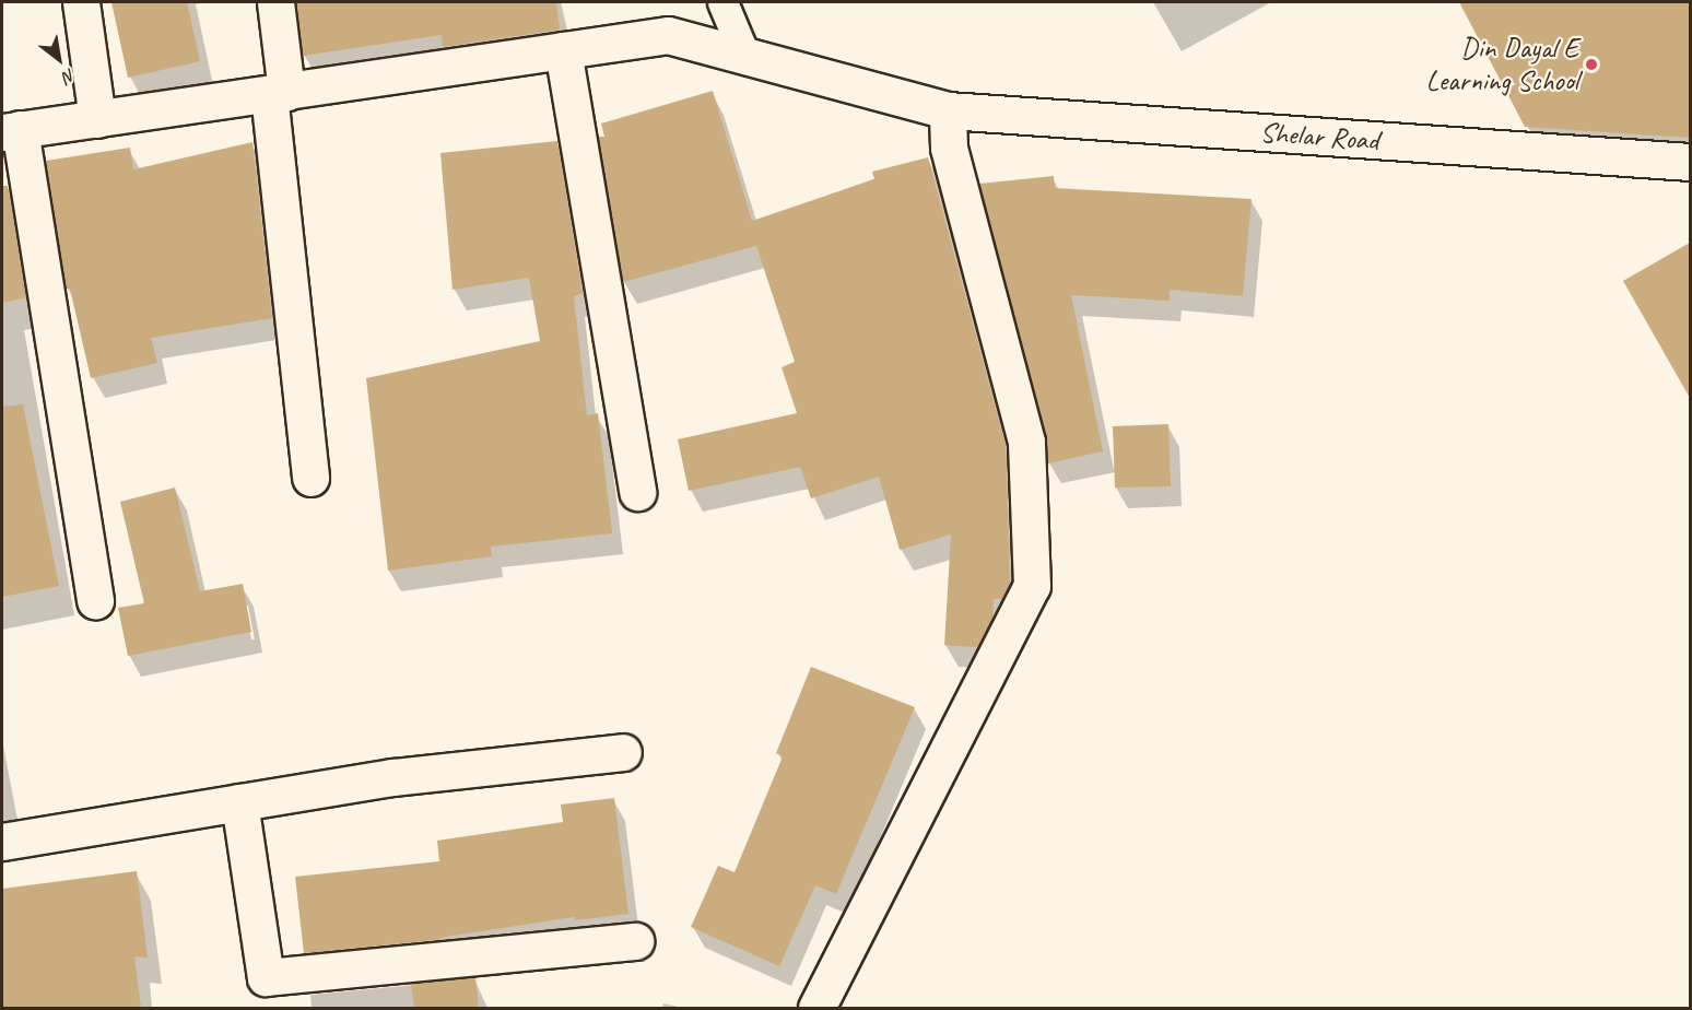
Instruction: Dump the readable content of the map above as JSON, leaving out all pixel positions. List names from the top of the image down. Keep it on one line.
{"streets":{"street":["Shelar Road"]},"places":["Din Dayal E Learning School"],"north":"bottom right"}
